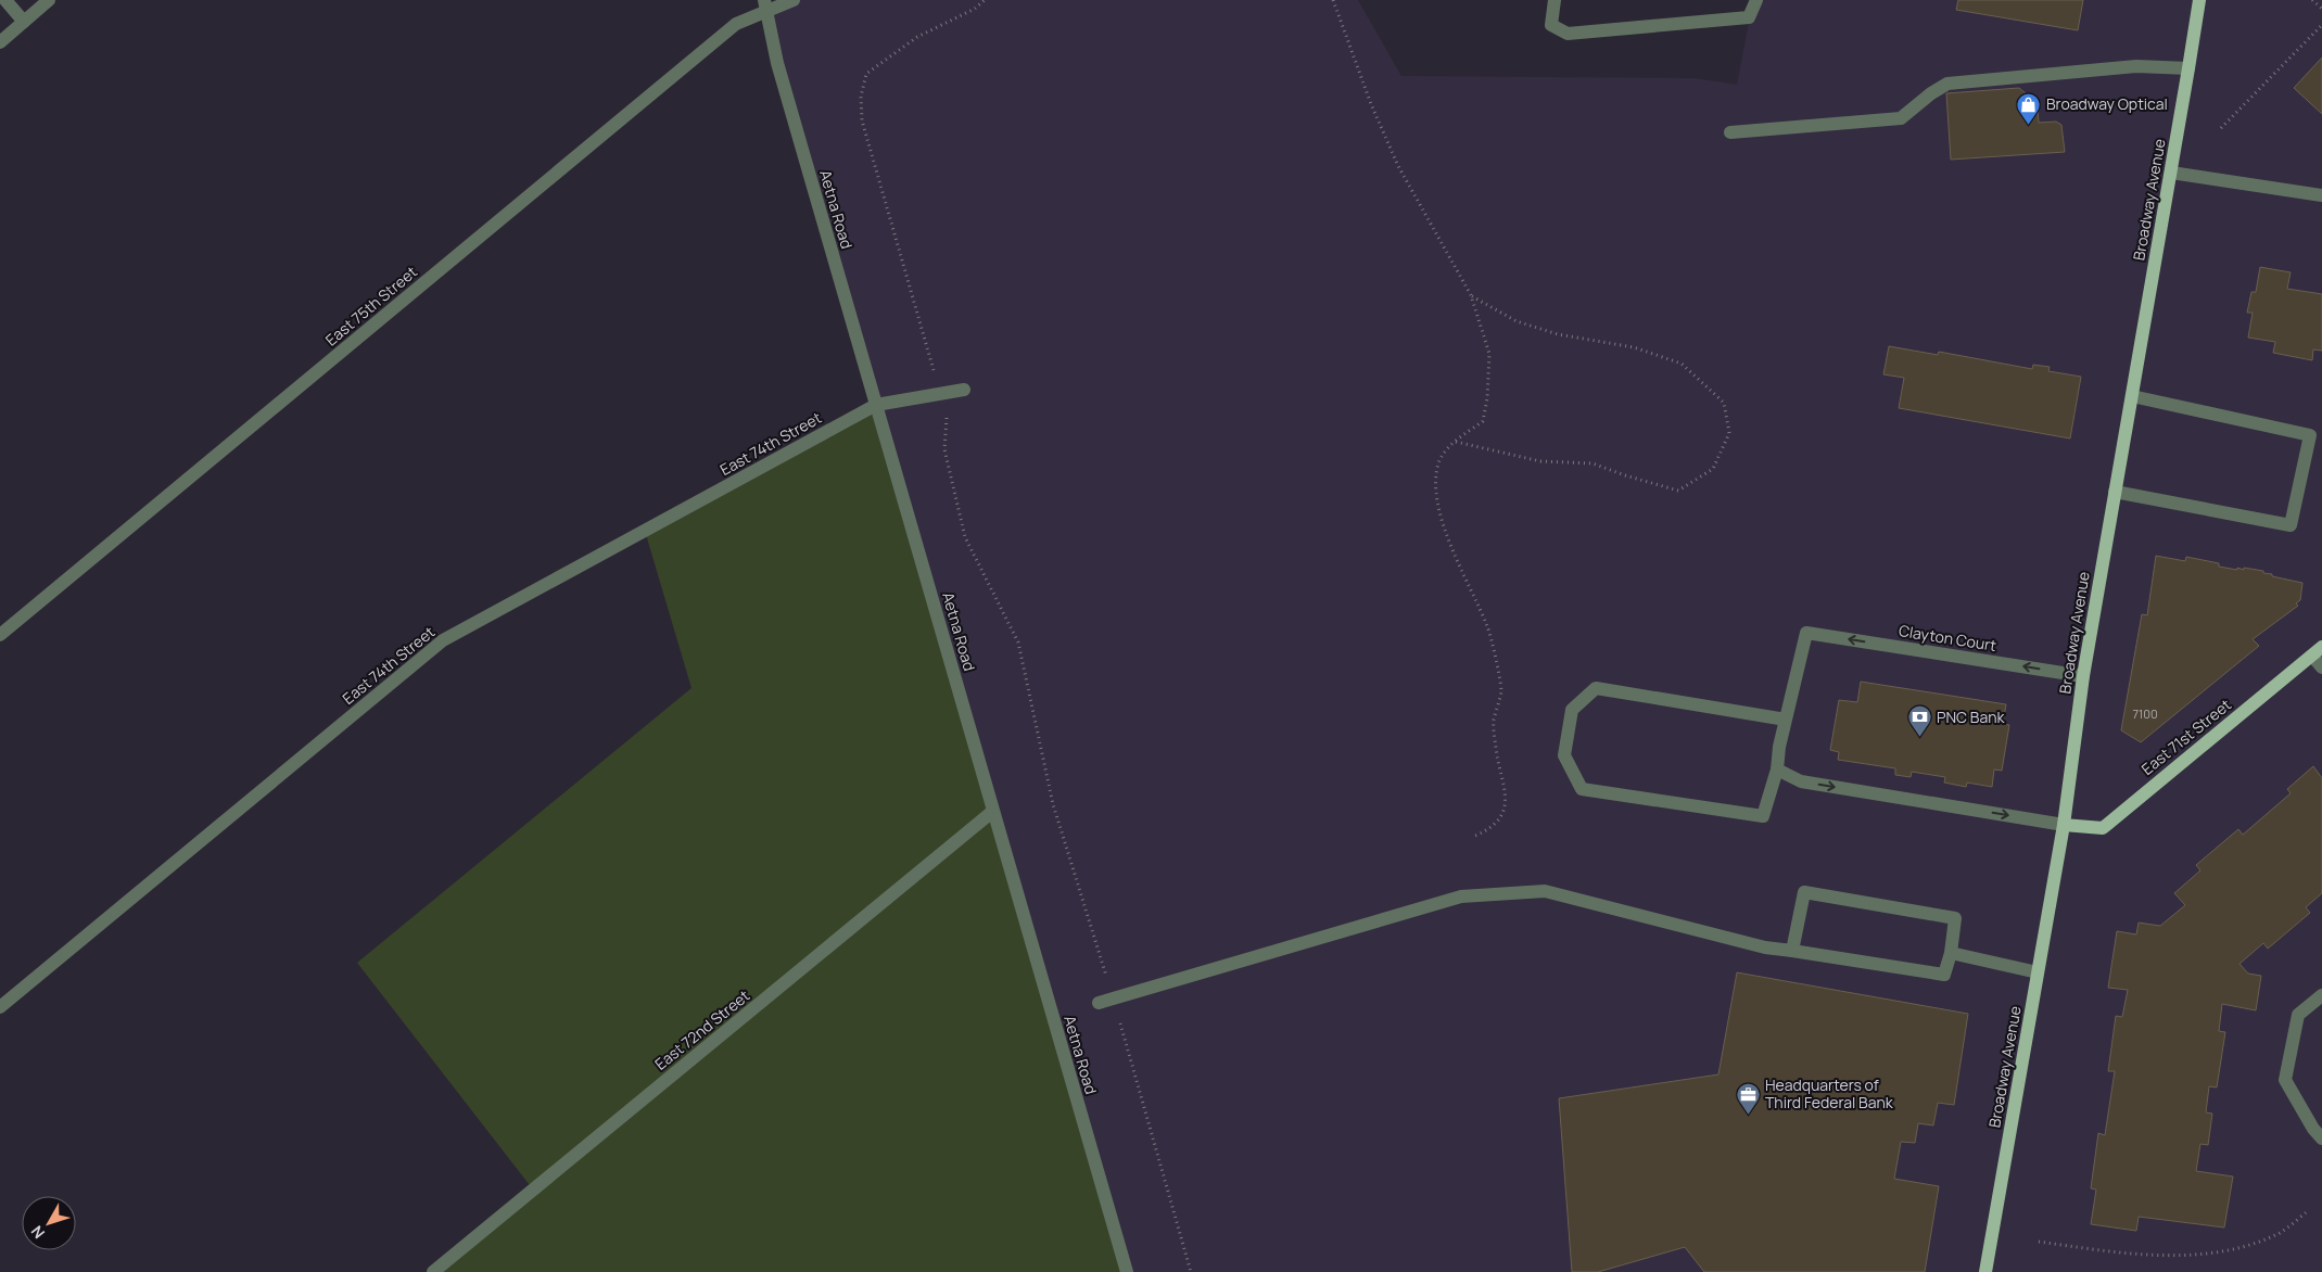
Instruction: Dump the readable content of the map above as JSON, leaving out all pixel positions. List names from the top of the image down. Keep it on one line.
{"streets":{"main road":["Broadway Avenue","East 71st Street"],"street":["Aetna Road","East 75th Street","East 74th Street","Clayton Court","East 72nd Street"]},"crossings":[["Broadway Avenue","Clayton Court"],["Broadway Avenue","East 71st Street"],["Aetna Road","East 75th Street"],["Aetna Road","East 74th Street"],["Aetna Road","East 72nd Street"]],"one_way":["Clayton Court"],"places":{"shop":["Broadway Optical"],"bank":["PNC Bank"],"office":["Headquarters of Third Federal Bank"]},"house_numbers":["7100"],"north":"bottom left"}
